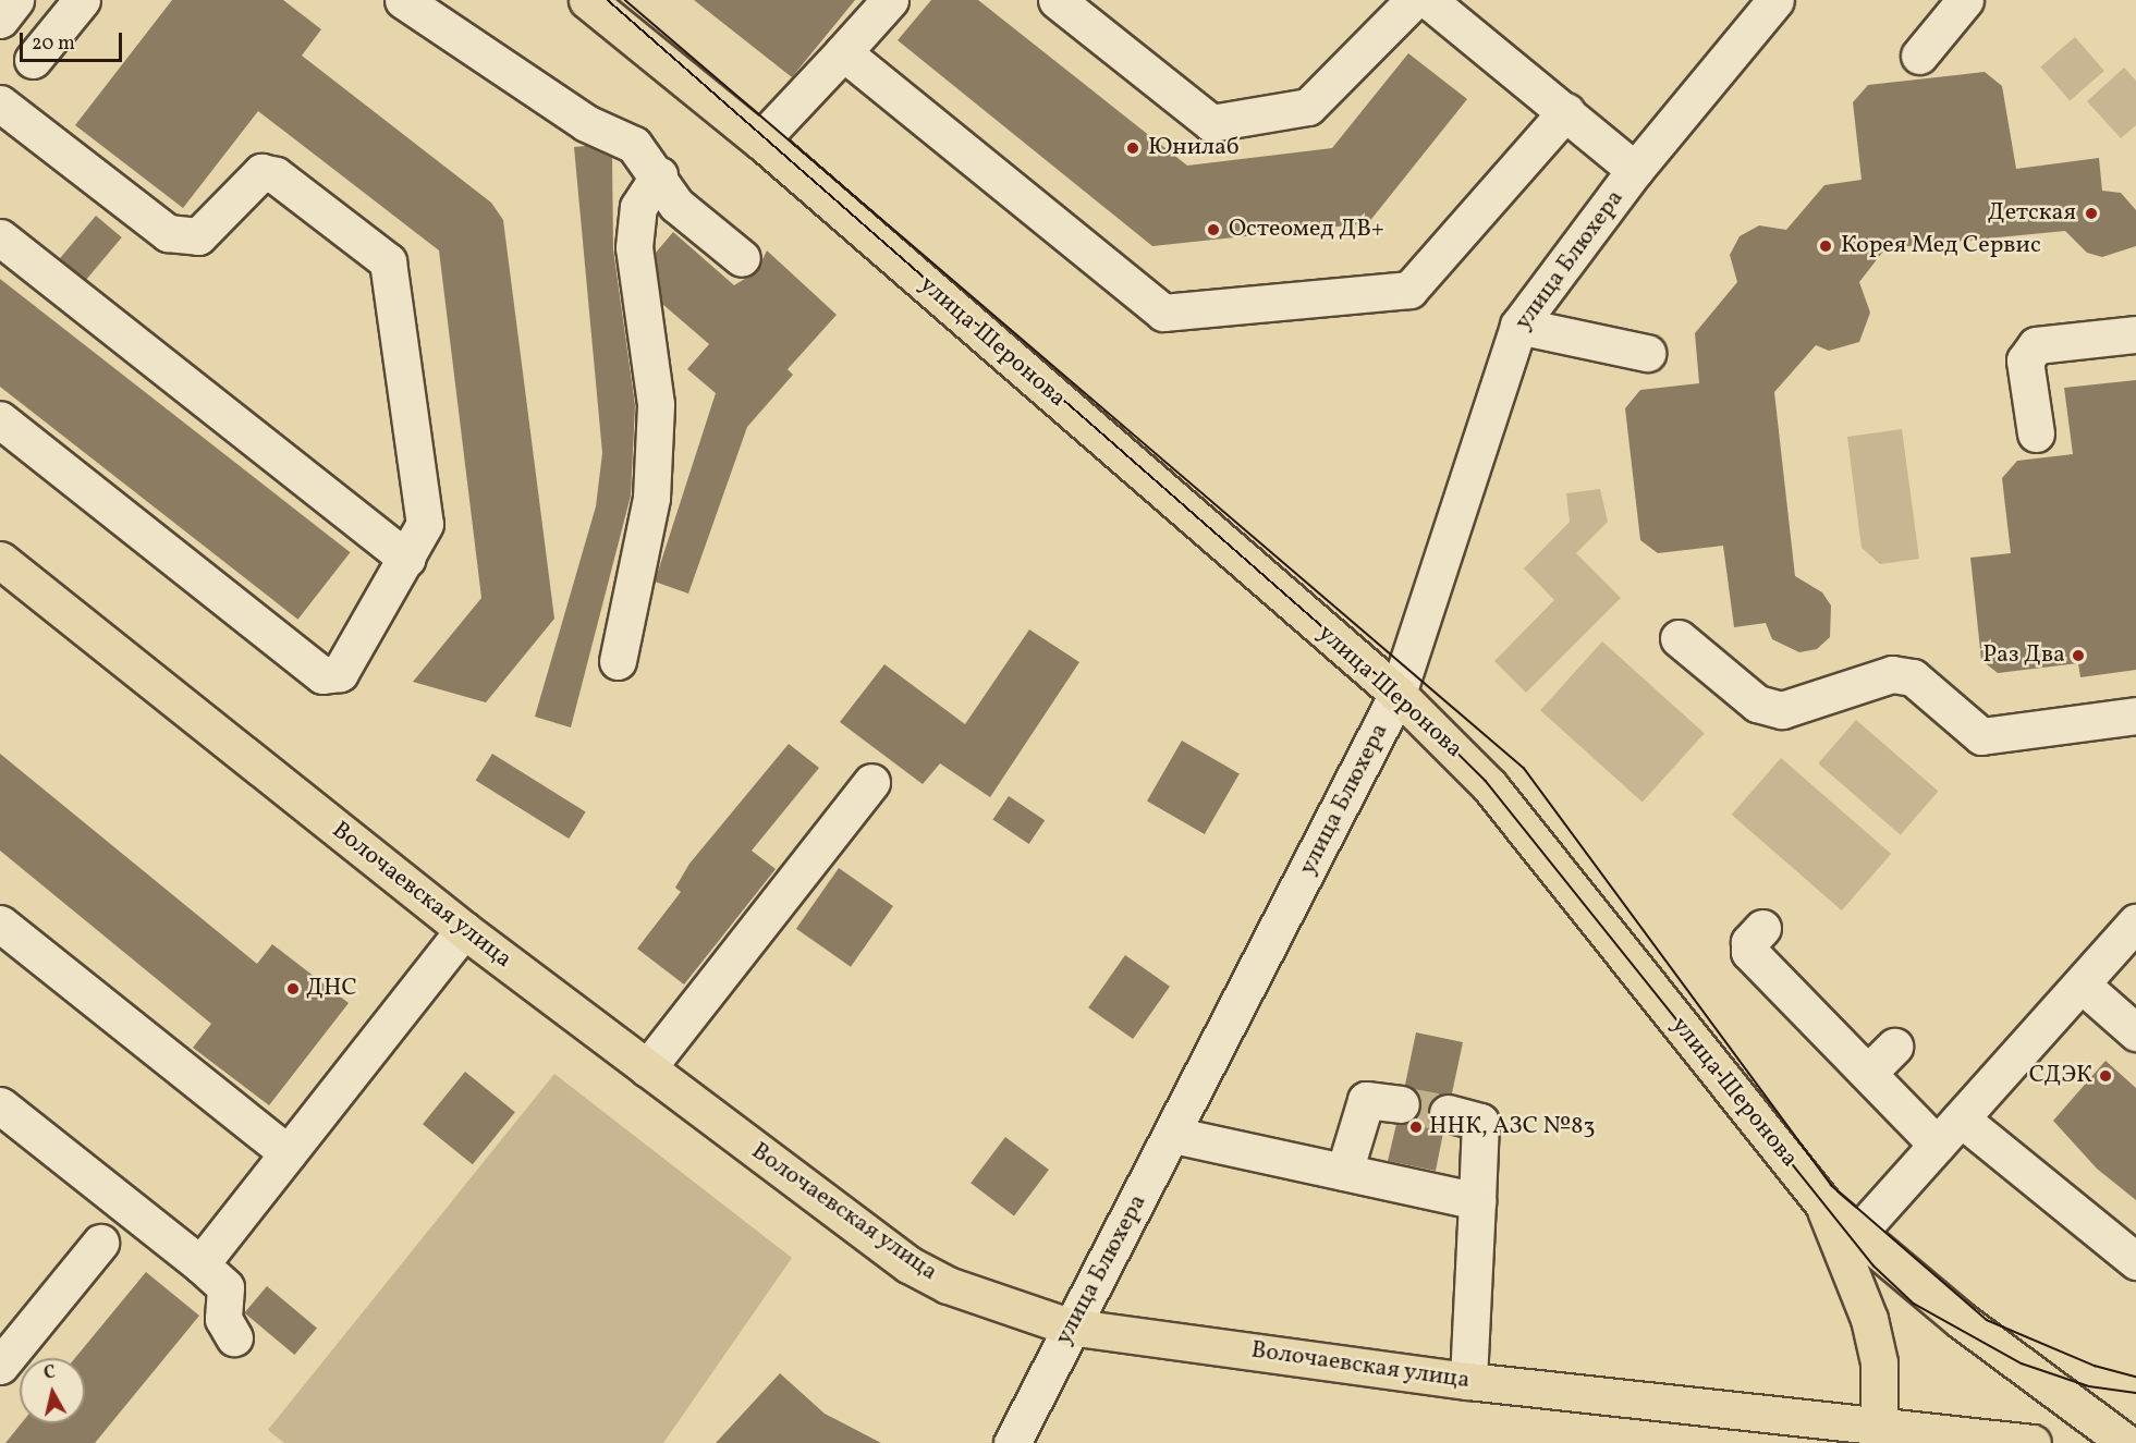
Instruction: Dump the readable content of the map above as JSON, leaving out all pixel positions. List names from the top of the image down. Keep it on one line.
{"streets":{"main road":["улица Шеронова","Волочаевская улица"],"street":["улица Блюхера"]},"crossings":[["улица Блюхера","улица Шеронова"],["улица Блюхера","Волочаевская улица"]],"places":["Юнилаб","Детская","Остеомед ДВ+","Корея Мед Сервис","Раз Два","ДНС","СДЭК","ННК, АЗС №83"],"scale_bar":"20 m","north":"top"}
